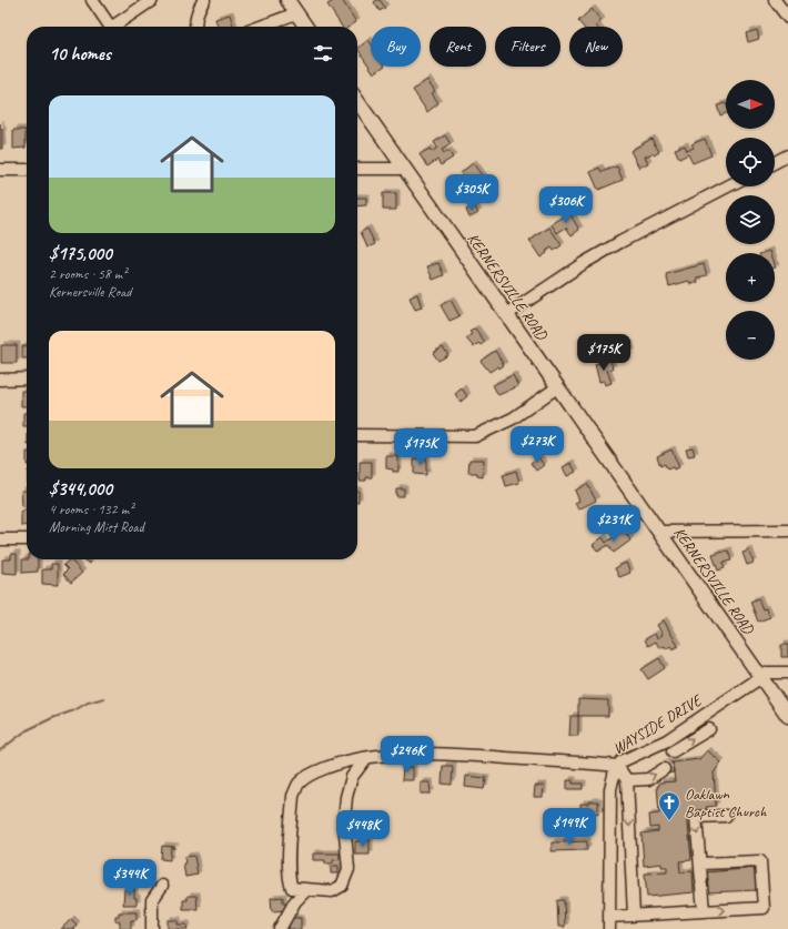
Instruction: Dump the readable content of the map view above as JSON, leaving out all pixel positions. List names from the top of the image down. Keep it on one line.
{"streets":{"main road":["KERNERSVILLE ROAD"],"street":["WAYSIDE DRIVE"]},"crossings":[["KERNERSVILLE ROAD","WAYSIDE DRIVE"]],"places":{"church":["Oaklawn Baptist Church"]},"north":"right","page":{"chip":["Buy","Rent","Filters","New"],"heading":"10 homes","map_buttons":["+","−"],"list":[{"name":"$175,000","note":"2 rooms · 58 m² · Kernersville Road"},{"name":"$344,000","note":"4 rooms · 132 m² · Morning Mist Road"}],"price":["$305K","$306K","$175K","$273K","$175K","$231K","$246K","$149K","$448K","$344K"]}}
